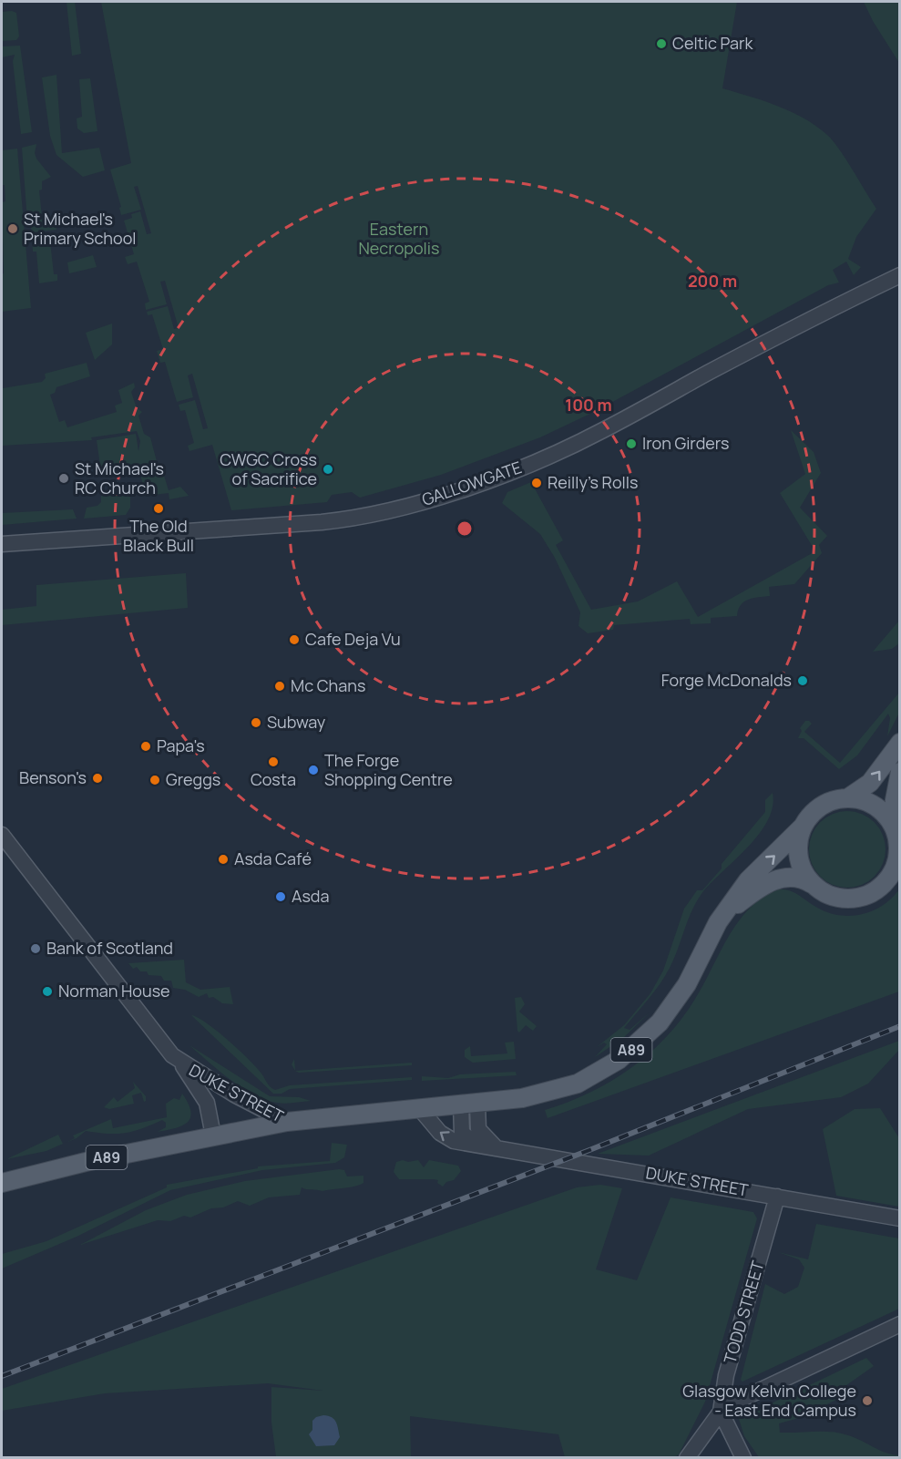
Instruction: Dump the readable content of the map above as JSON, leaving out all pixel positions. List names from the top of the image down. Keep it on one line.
{"streets":{"main road":["A89","DUKE STREET"],"street":["GALLOWGATE","TODD STREET"]},"crossings":[["A89","DUKE STREET"],["DUKE STREET","TODD STREET"]],"parks":["Eastern Necropolis"],"places":["Celtic Park","St Michael's Primary School","Iron Girders","CWGC Cross of Sacrifice","St Michael's RC Church","Reilly's Rolls","The Old Black Bull","Cafe Deja Vu","Forge McDonalds","Mc Chans","Subway","Papa's","Costa","The Forge Shopping Centre","Benson's","Greggs","Asda Café","Asda","Bank of Scotland","Norman House","Glasgow Kelvin College - East End Campus"],"rings":["200 m","100 m"]}
